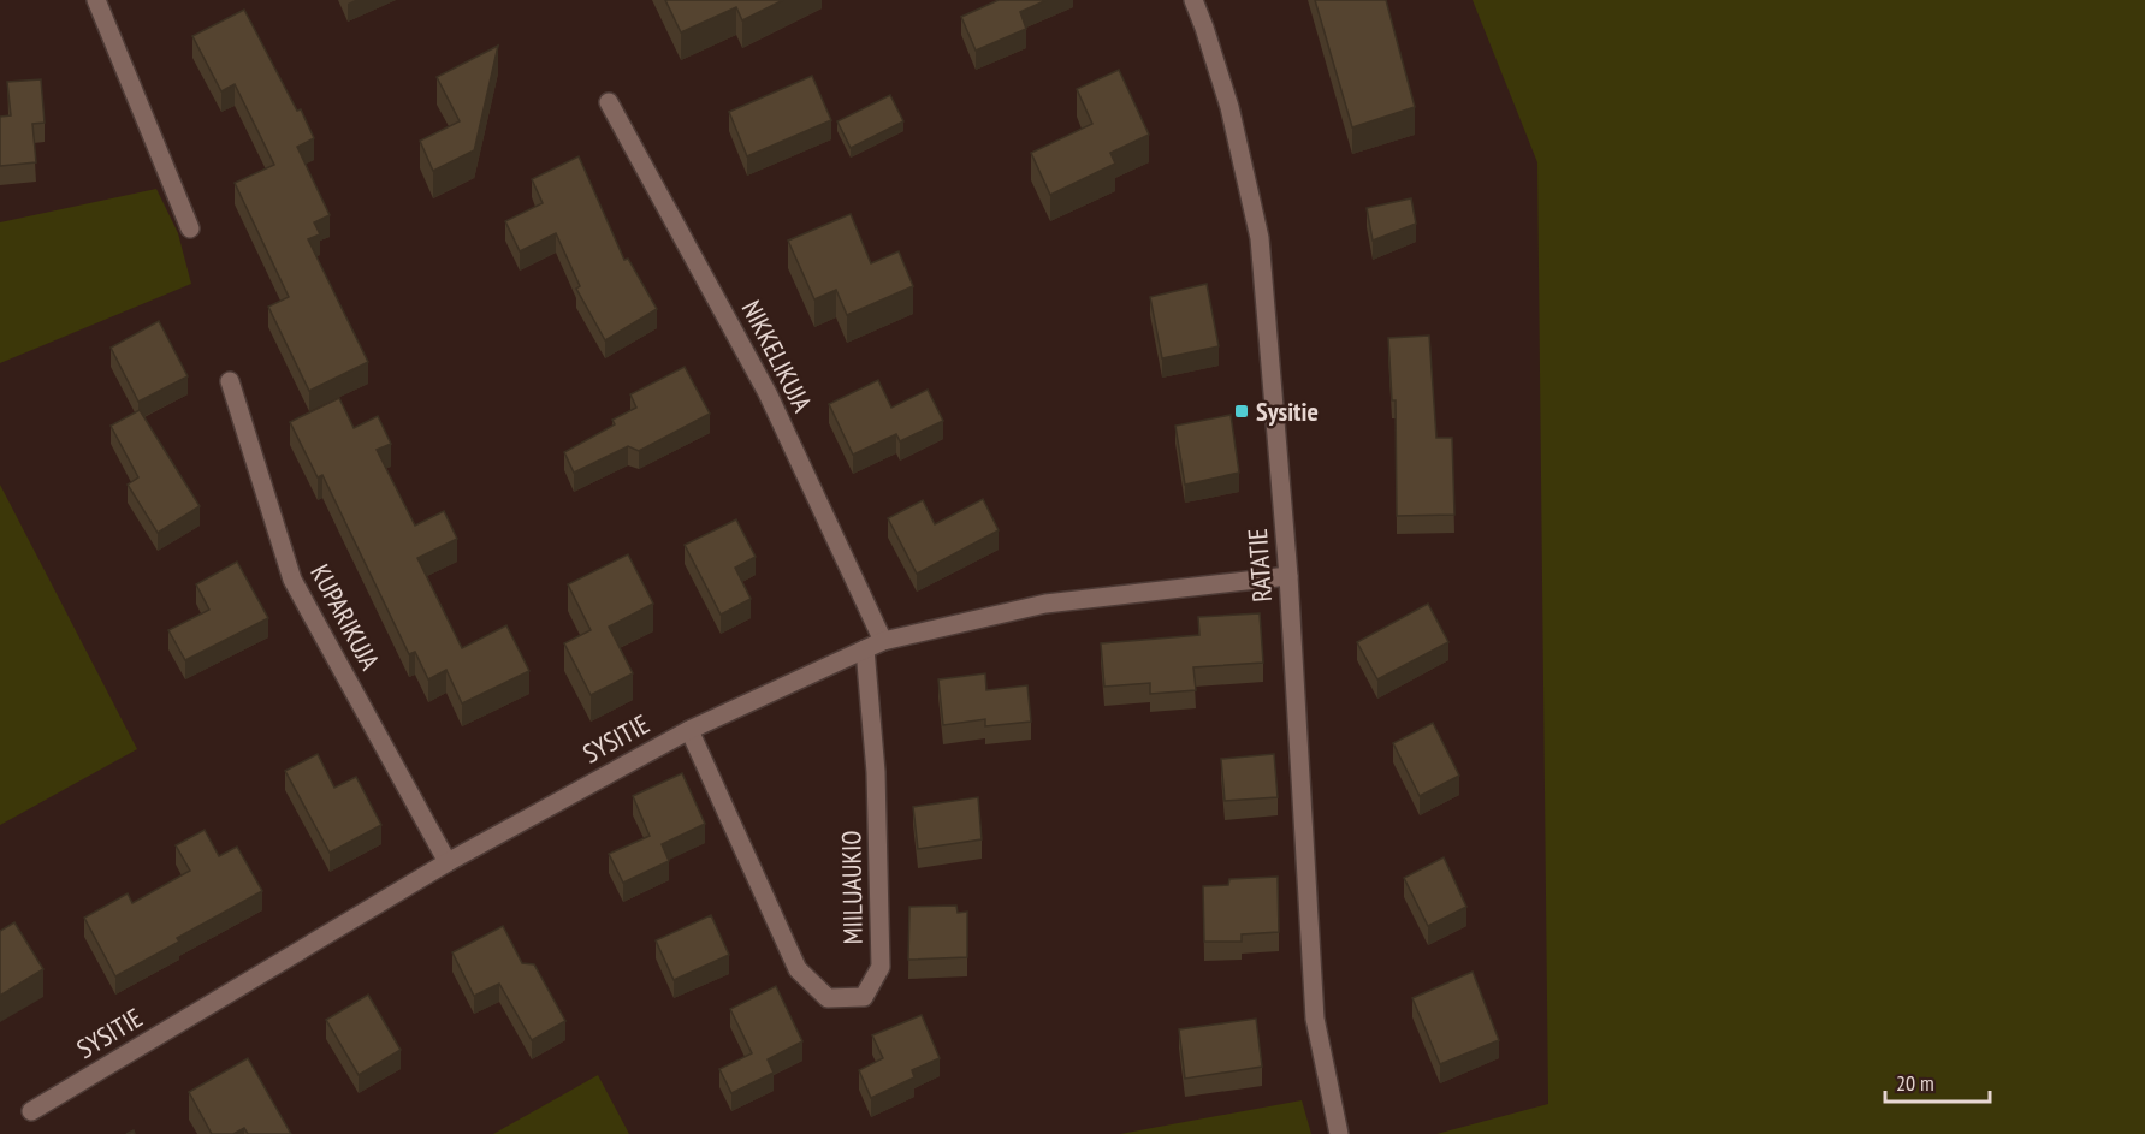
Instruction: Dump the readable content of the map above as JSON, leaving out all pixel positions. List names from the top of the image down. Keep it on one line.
{"streets":{"street":["NIKKELIKUJA","RATATIE","KUPARIKUJA","SYSITIE","MIILUAUKIO"]},"crossings":[["NIKKELIKUJA","SYSITIE"],["RATATIE","SYSITIE"],["KUPARIKUJA","SYSITIE"],["SYSITIE","MIILUAUKIO"]],"places":{"transit":["Sysitie"]},"scale_bar":"20 m"}
